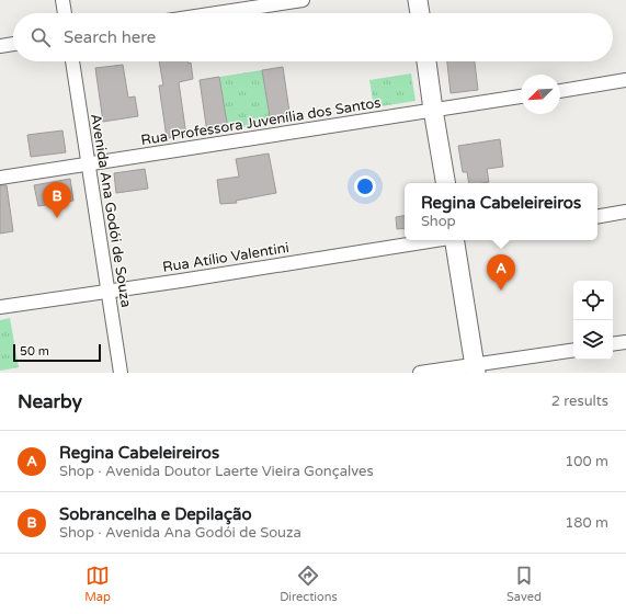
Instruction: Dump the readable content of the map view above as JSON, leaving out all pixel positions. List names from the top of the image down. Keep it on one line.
{"streets":{"street":["Rua Professora Juvenília dos Santos","Avenida Ana Godói de Souza","Rua Atílio Valentini"]},"crossings":[["Rua Professora Juvenília dos Santos","Avenida Ana Godói de Souza"],["Avenida Ana Godói de Souza","Rua Atílio Valentini"]],"scale_bar":"50 m","north":"bottom left","page":{"search":"Search here","pins":["B","A"],"popup":["Regina Cabeleireiros","Shop"],"scale":"50 m","heading":["Nearby","2 results"],"list":[{"mark":"A","name":"Regina Cabeleireiros","note":"Shop · Avenida Doutor Laerte Vieira Gonçalves","value":"100 m"},{"mark":"B","name":"Sobrancelha e Depilação","note":"Shop · Avenida Ana Godói de Souza","value":"180 m"}],"nav":["Map","Directions","Saved"]}}
